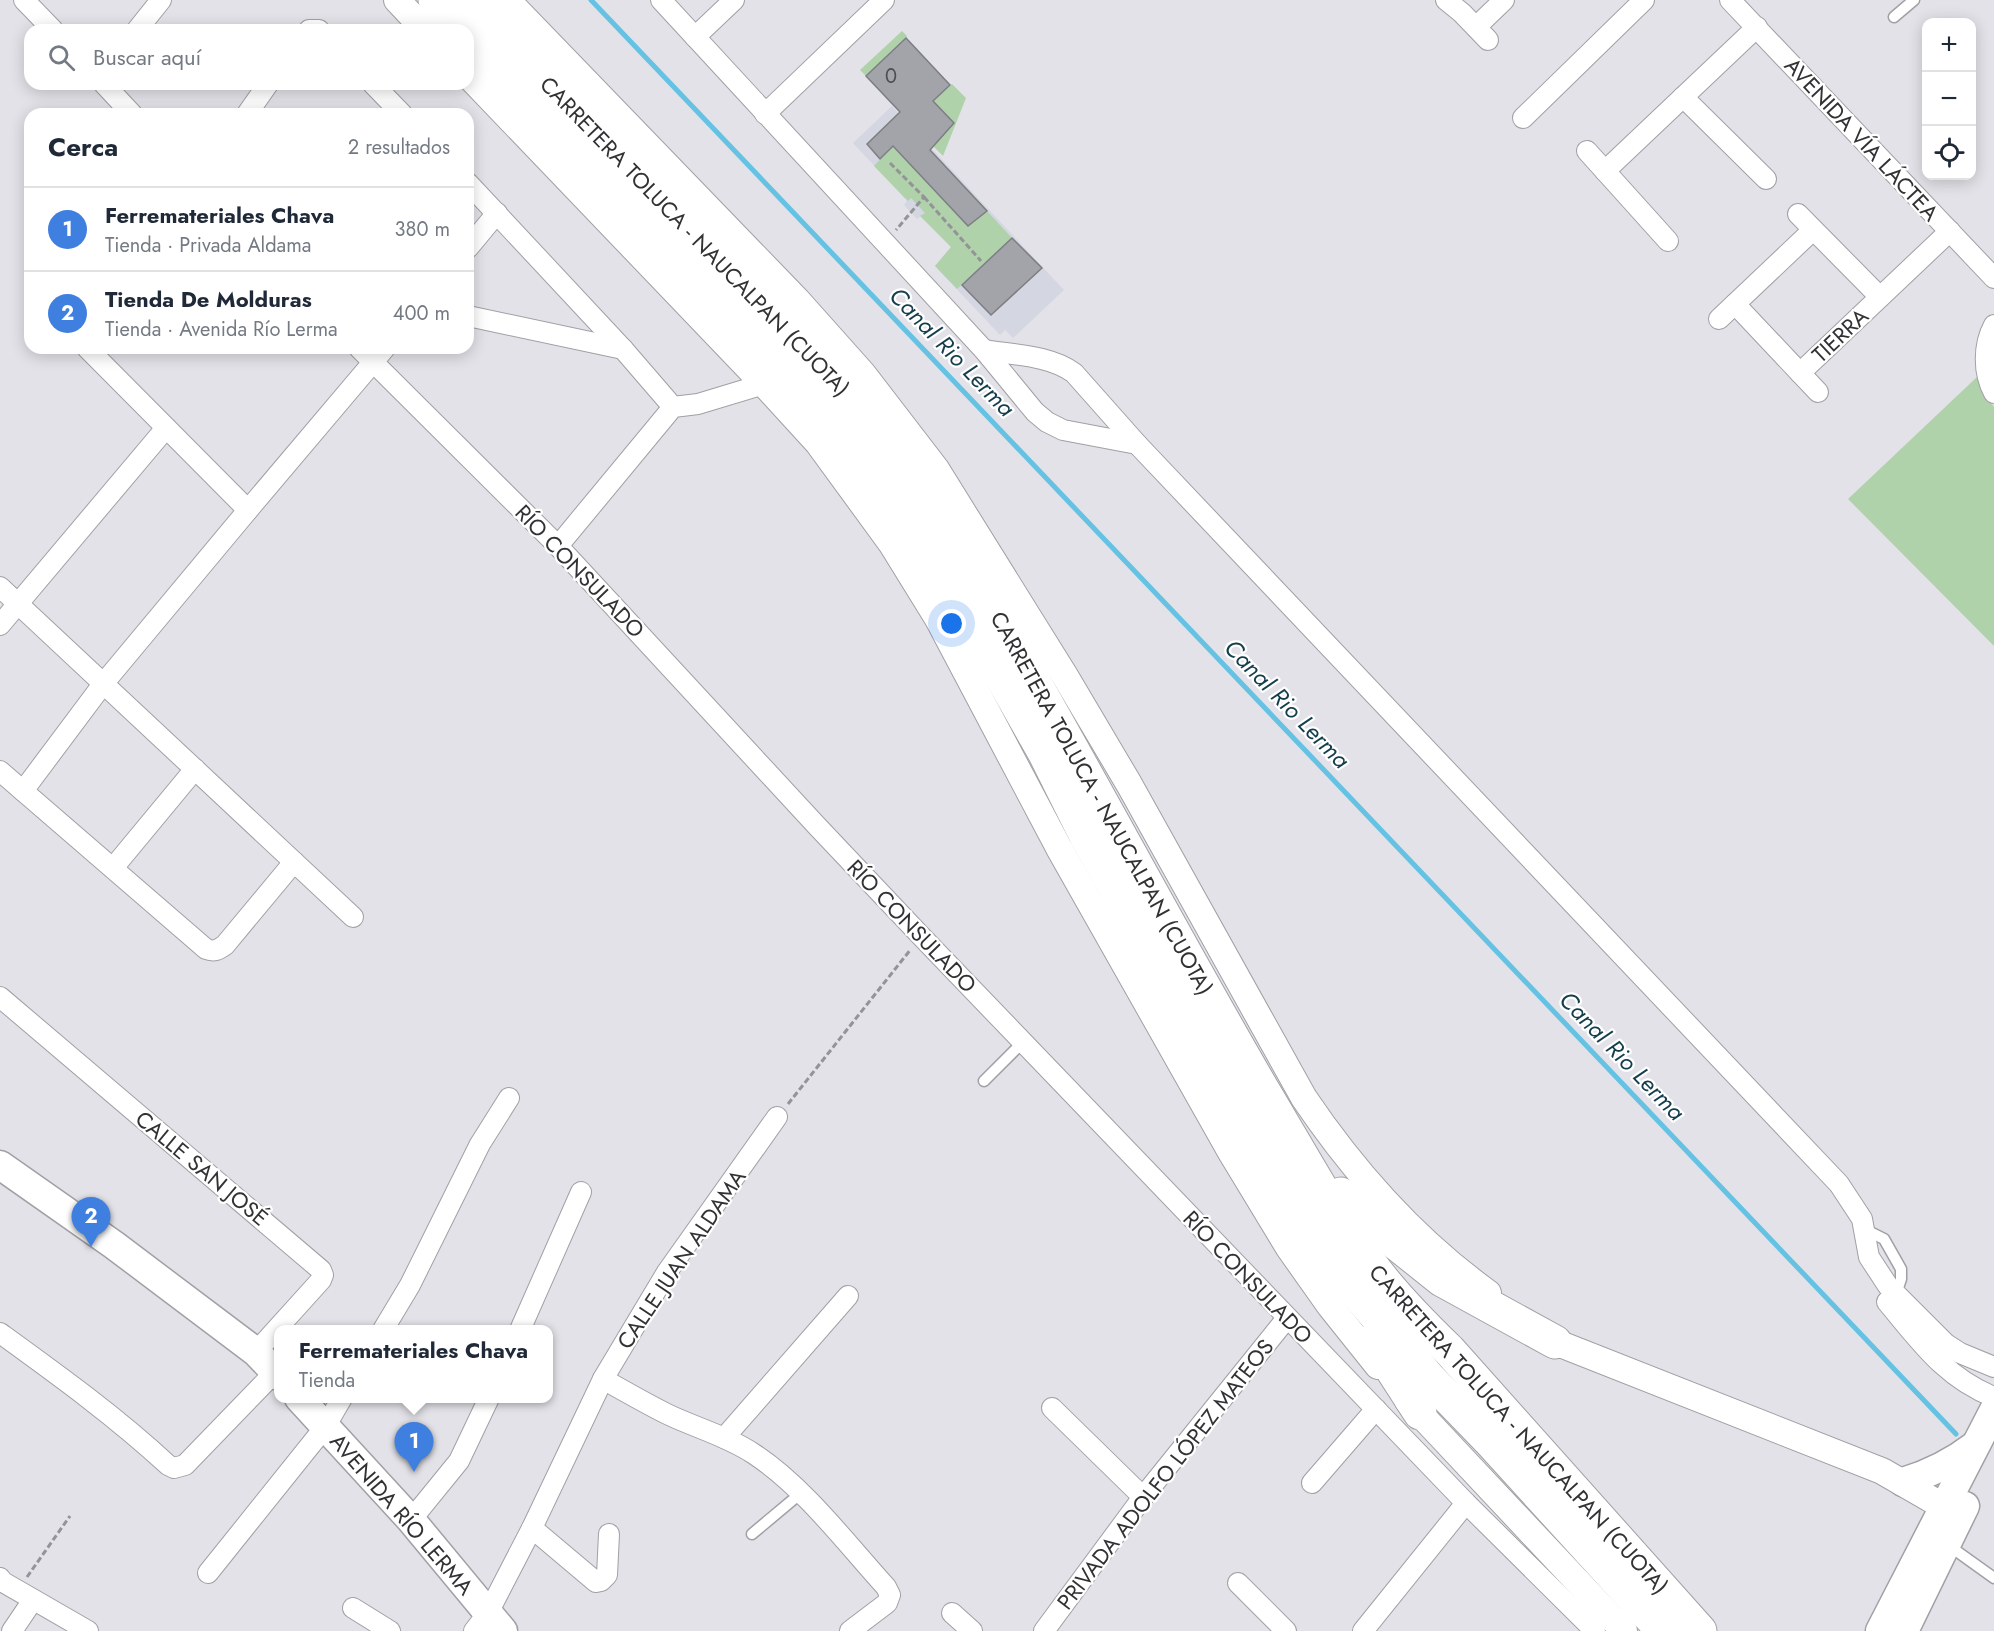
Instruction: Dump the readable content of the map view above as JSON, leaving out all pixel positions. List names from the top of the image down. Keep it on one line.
{"streets":{"highway":["CARRETERA TOLUCA - NAUCALPAN (CUOTA)"],"main road":["AVENIDA RÍO LERMA"],"street":["AVENIDA VÍA LÁCTEA","TIERRA","RÍO CONSULADO","CALLE SAN JOSÉ","CALLE JUAN ALDAMA","PRIVADA ADOLFO LÓPEZ MATEOS"]},"crossings":[["AVENIDA VÍA LÁCTEA","TIERRA"],["RÍO CONSULADO","PRIVADA ADOLFO LÓPEZ MATEOS"],["CALLE JUAN ALDAMA","AVENIDA RÍO LERMA"]],"water":["Canal Rio Lerma"],"house_numbers":["0"],"page":{"map_buttons":["+","−"],"search":"Buscar aquí","heading":["Cerca","2 resultados"],"list":[{"mark":"1","name":"Ferremateriales Chava","note":"Tienda · Privada Aldama","value":"380 m"},{"mark":"2","name":"Tienda De Molduras","note":"Tienda · Avenida Río Lerma","value":"400 m"}],"pins":["2","1"],"popup":["Ferremateriales Chava","Tienda"]}}
